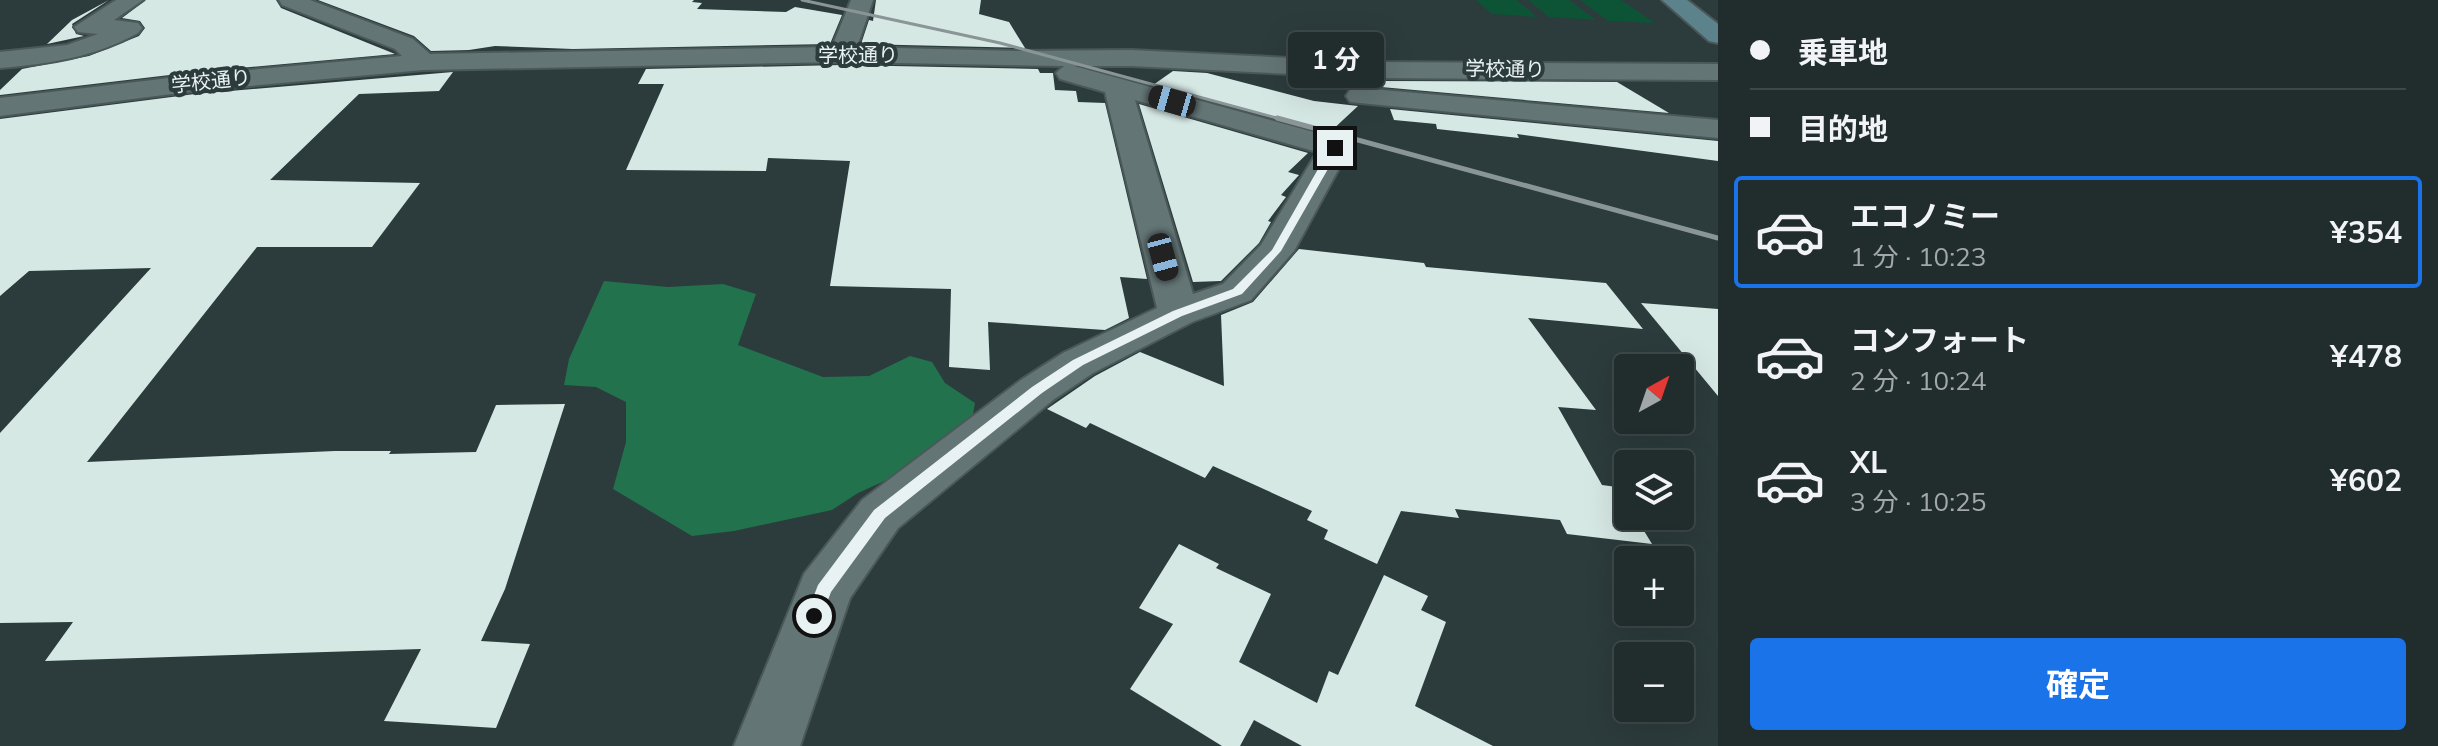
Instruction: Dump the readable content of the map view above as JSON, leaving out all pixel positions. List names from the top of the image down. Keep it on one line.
{"streets":{"street":["学校通り"]},"north":"top right","page":{"banner":["乗車地","目的地"],"bubble":"1 分","list":[{"name":"エコノミー","note":"1 分 · 10:23","value":"¥354"},{"name":"コンフォート","note":"2 分 · 10:24","value":"¥478"},{"name":"XL","note":"3 分 · 10:25","value":"¥602"}],"map_buttons":["+","−"],"buttons":"確定"}}
